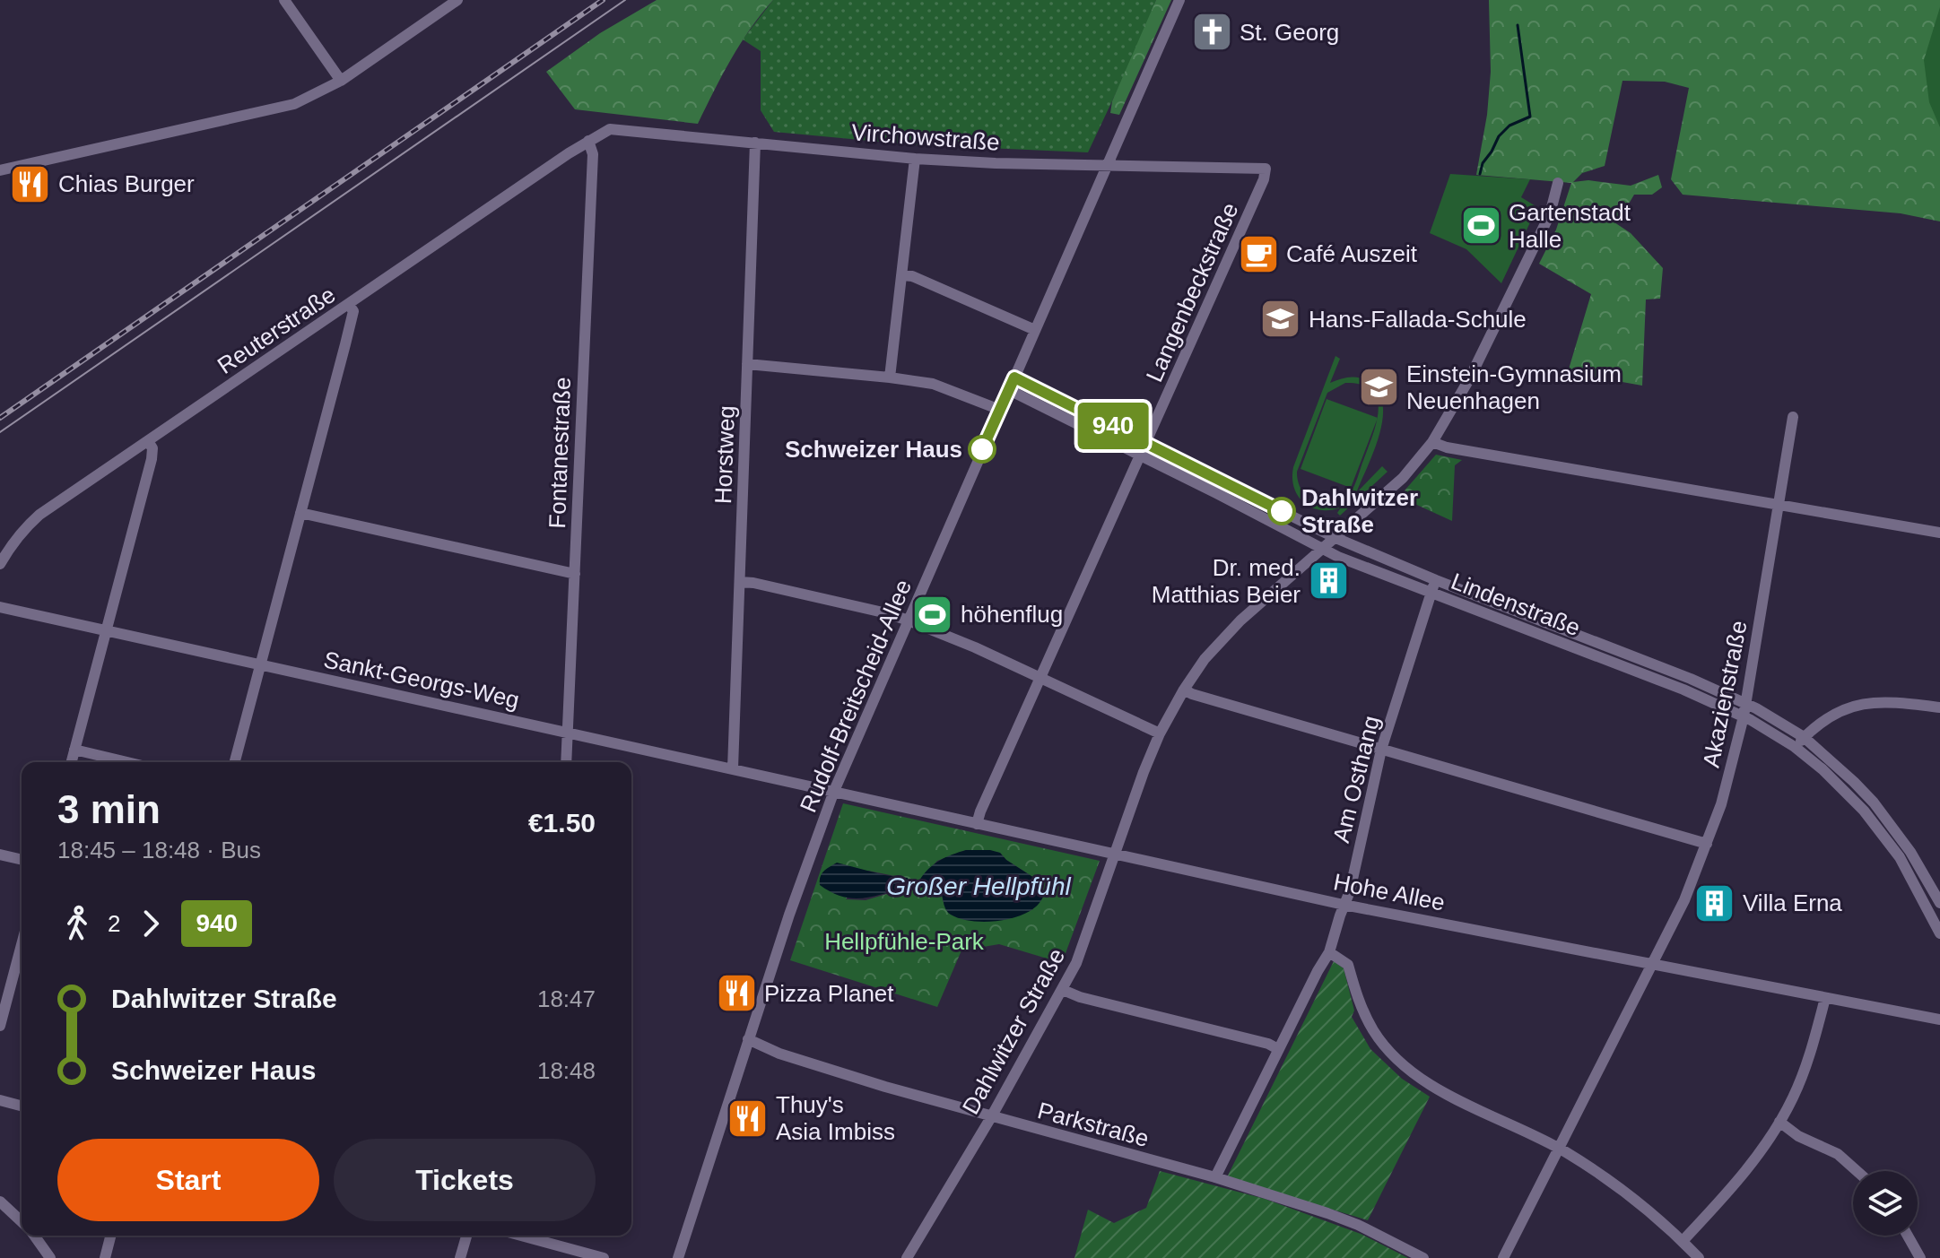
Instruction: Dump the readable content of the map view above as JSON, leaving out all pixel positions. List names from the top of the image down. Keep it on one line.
{"streets":{"street":["Virchowstraße","Langenbeckstraße","Reuterstraße","Fontanestraße","Horstweg","Lindenstraße","Sankt-Georgs-Weg","Akazienstraße","Rudolf-Breitscheid-Allee","Am Osthang","Hohe Allee","Dahlwitzer Straße","Parkstraße"]},"crossings":[["Virchowstraße","Langenbeckstraße"],["Virchowstraße","Reuterstraße"],["Virchowstraße","Fontanestraße"],["Virchowstraße","Horstweg"],["Virchowstraße","Rudolf-Breitscheid-Allee"],["Langenbeckstraße","Lindenstraße"],["Langenbeckstraße","Hohe Allee"],["Reuterstraße","Fontanestraße"],["Fontanestraße","Sankt-Georgs-Weg"],["Horstweg","Sankt-Georgs-Weg"],["Lindenstraße","Akazienstraße"],["Lindenstraße","Rudolf-Breitscheid-Allee"],["Lindenstraße","Am Osthang"],["Lindenstraße","Dahlwitzer Straße"],["Sankt-Georgs-Weg","Rudolf-Breitscheid-Allee"],["Sankt-Georgs-Weg","Hohe Allee"],["Akazienstraße","Hohe Allee"],["Rudolf-Breitscheid-Allee","Hohe Allee"],["Rudolf-Breitscheid-Allee","Parkstraße"],["Am Osthang","Hohe Allee"],["Am Osthang","Parkstraße"],["Hohe Allee","Dahlwitzer Straße"],["Dahlwitzer Straße","Parkstraße"]],"water":["Großer Hellpfühl"],"parks":["Hellpfühle-Park"],"places":{"church":["St. Georg"],"restaurant":["Chias Burger","Pizza Planet","Thuy's Asia Imbiss"],"sports":["Gartenstadt Halle","höhenflug"],"cafe":["Café Auszeit"],"school or university":["Hans-Fallada-Schule","Einstein-Gymnasium Neuenhagen"],"other":["Schweizer Haus","Dahlwitzer Straße"],"building":["Dr. med. Matthias Beier","Villa Erna"]},"lines":["bus line 940"],"page":{"on_map":"940","heading":["3 min","18:45 – 18:48 · Bus","€1.50"],"legs":["2","940"],"list":[{"name":"Dahlwitzer Straße","value":"18:47"},{"name":"Schweizer Haus","value":"18:48"}],"buttons":["Start","Tickets"]}}
